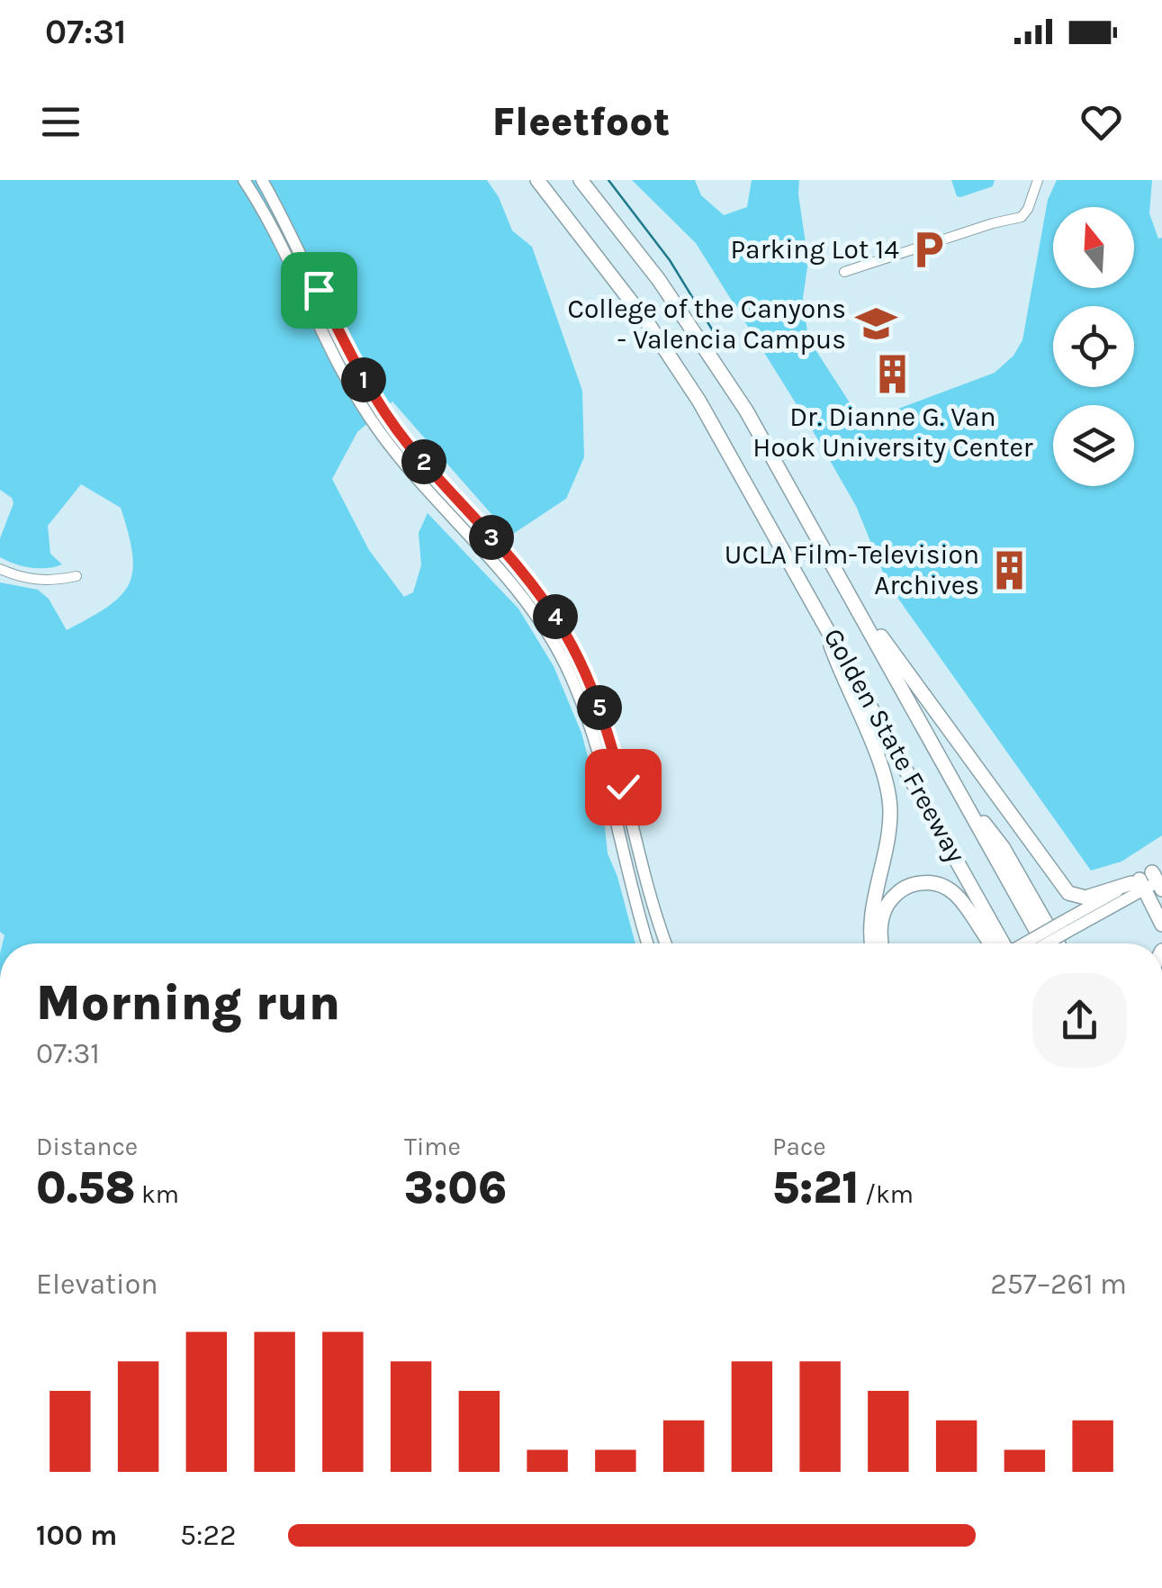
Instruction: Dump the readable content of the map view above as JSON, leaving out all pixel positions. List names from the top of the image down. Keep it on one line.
{"streets":{"highway":["Golden State Freeway"]},"places":{"parking":["Parking Lot 14"],"school or university":["College of the Canyons - Valencia Campus"],"building":["Dr. Dianne G. Van Hook University Center","UCLA Film-Television Archives"]},"north":"top","page":{"status":"07:31","header":"Fleetfoot","pins":["1","2","3","4","5"],"heading":["Morning run","07:31"],"stats":[["Distance","0.58 km"],["Time","3:06"],["Pace","5:21 /km"]],"chart":["Elevation","257–261 m"],"list":[{"name":"100 m","note":"5:22"}]}}
